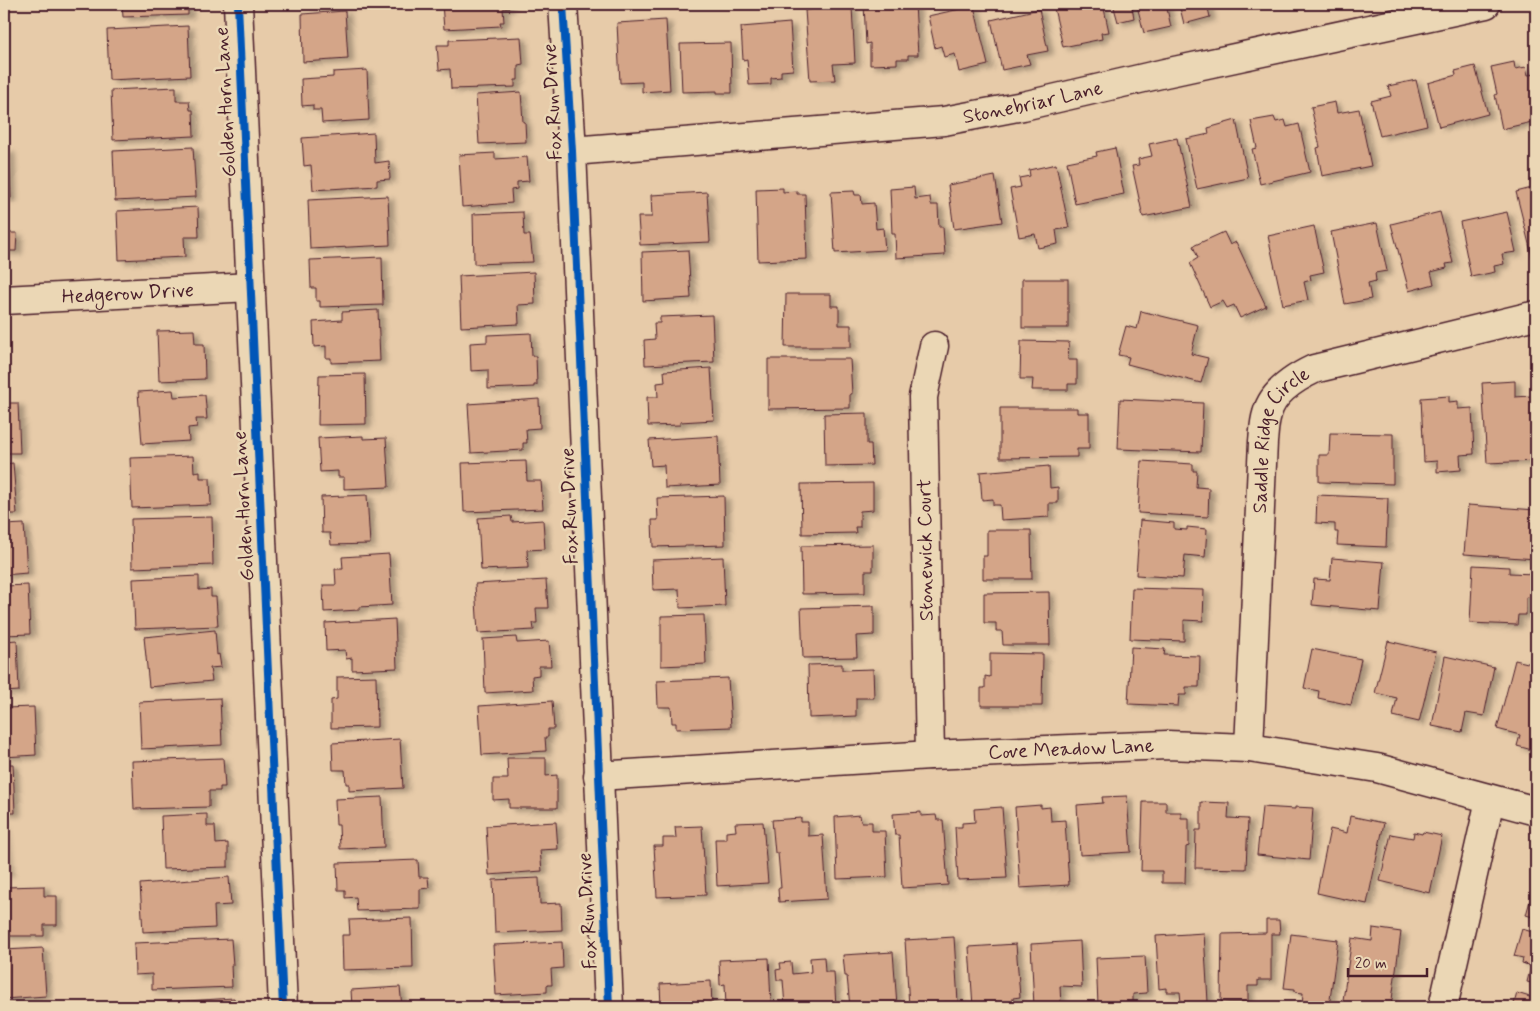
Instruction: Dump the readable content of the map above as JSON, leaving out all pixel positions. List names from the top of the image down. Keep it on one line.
{"streets":{"street":["Golden Horn Lane","Fox Run Drive","Stonebriar Lane","Hedgerow Drive","Saddle Ridge Circle","Stonewick Court","Cove Meadow Lane"]},"crossings":[["Golden Horn Lane","Hedgerow Drive"],["Fox Run Drive","Stonebriar Lane"],["Fox Run Drive","Cove Meadow Lane"],["Saddle Ridge Circle","Cove Meadow Lane"],["Stonewick Court","Cove Meadow Lane"]],"scale_bar":"20 m"}
